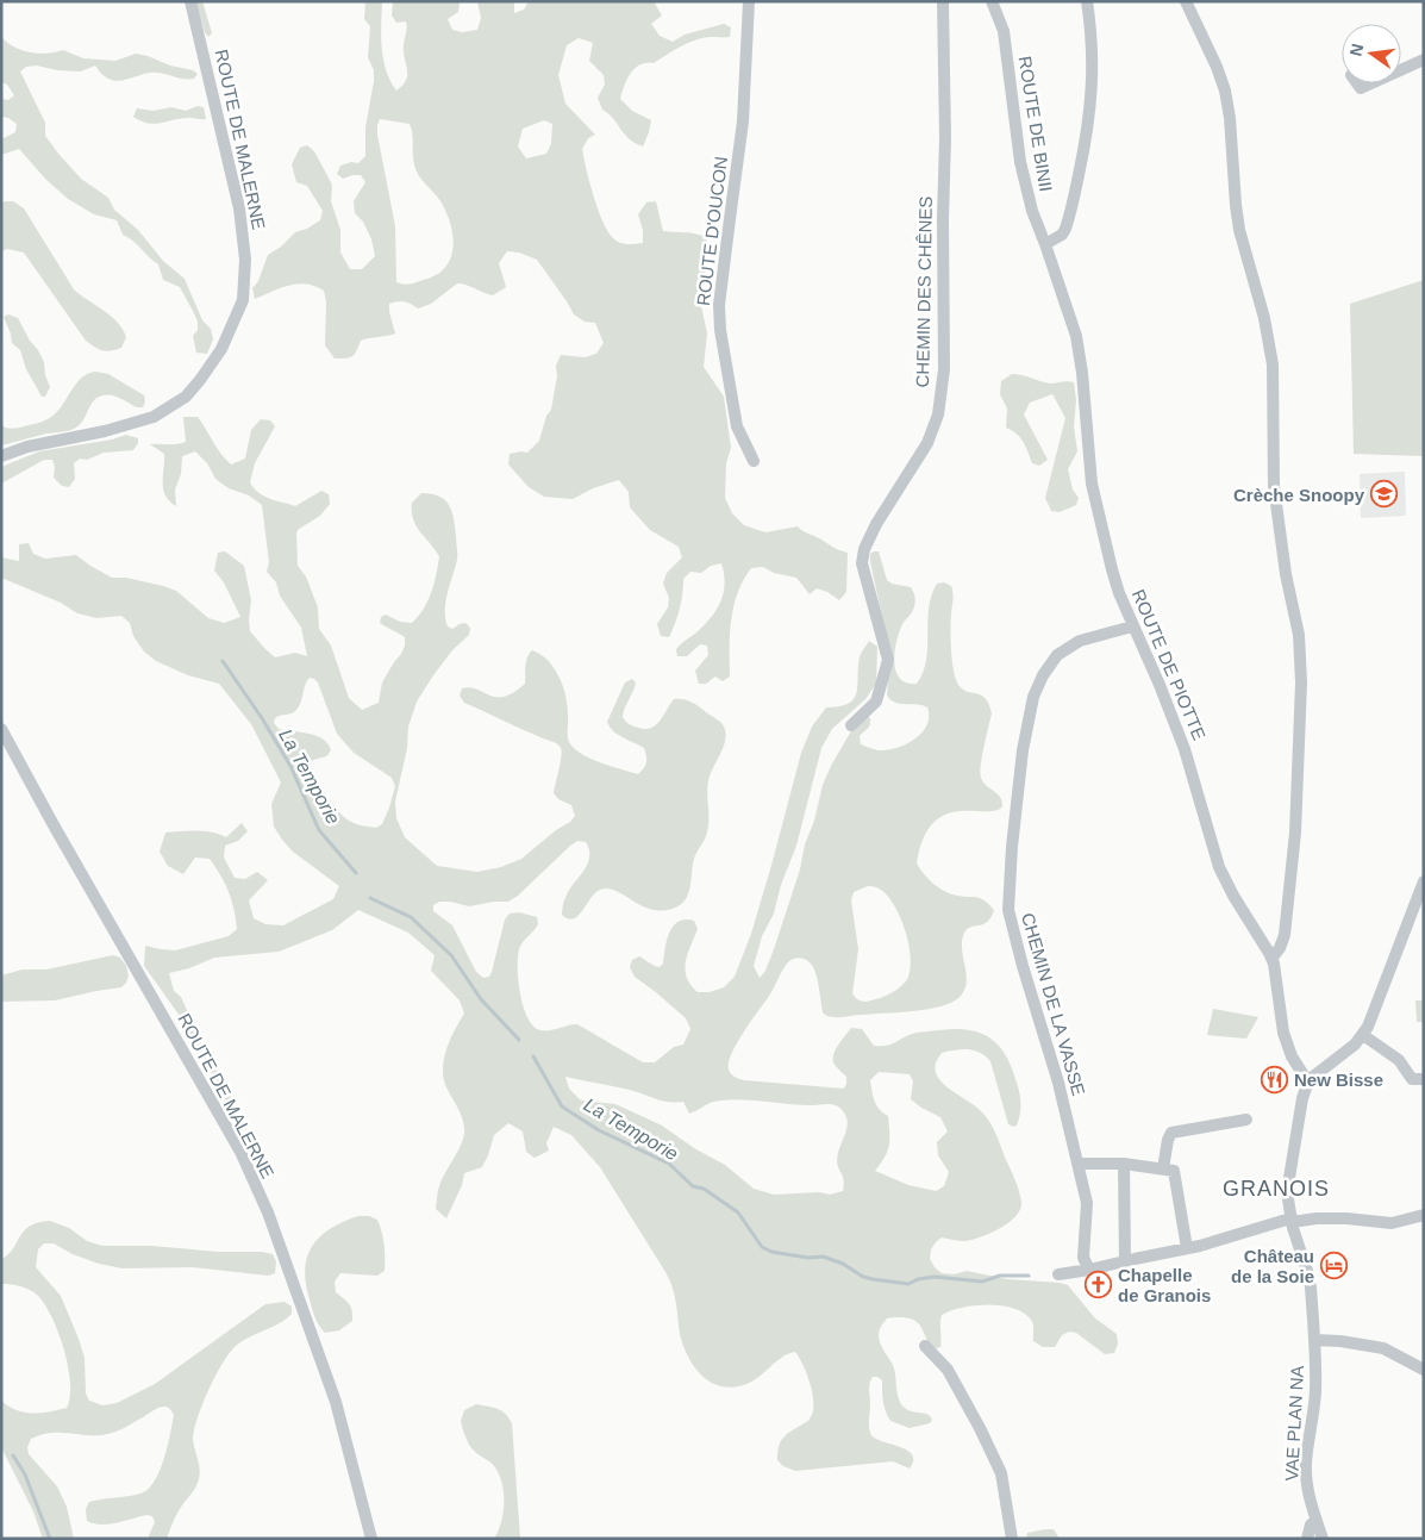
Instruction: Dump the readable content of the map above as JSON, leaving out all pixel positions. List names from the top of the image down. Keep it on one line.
{"streets":{"street":["ROUTE DE BINII","ROUTE DE MALERNE","ROUTE D'OUCON","CHEMIN DES CHÊNES","ROUTE DE PIOTTE","CHEMIN DE LA VASSE","VAE PLAN NA"]},"crossings":[["ROUTE DE BINII","ROUTE DE PIOTTE"],["ROUTE DE PIOTTE","CHEMIN DE LA VASSE"],["ROUTE DE PIOTTE","VAE PLAN NA"]],"districts":["GRANOIS"],"water":["La Temporie"],"places":{"school or university":["Crèche Snoopy"],"restaurant":["New Bisse"],"hotel":["Château de la Soie"],"church":["Chapelle de Granois"]},"north":"left"}
